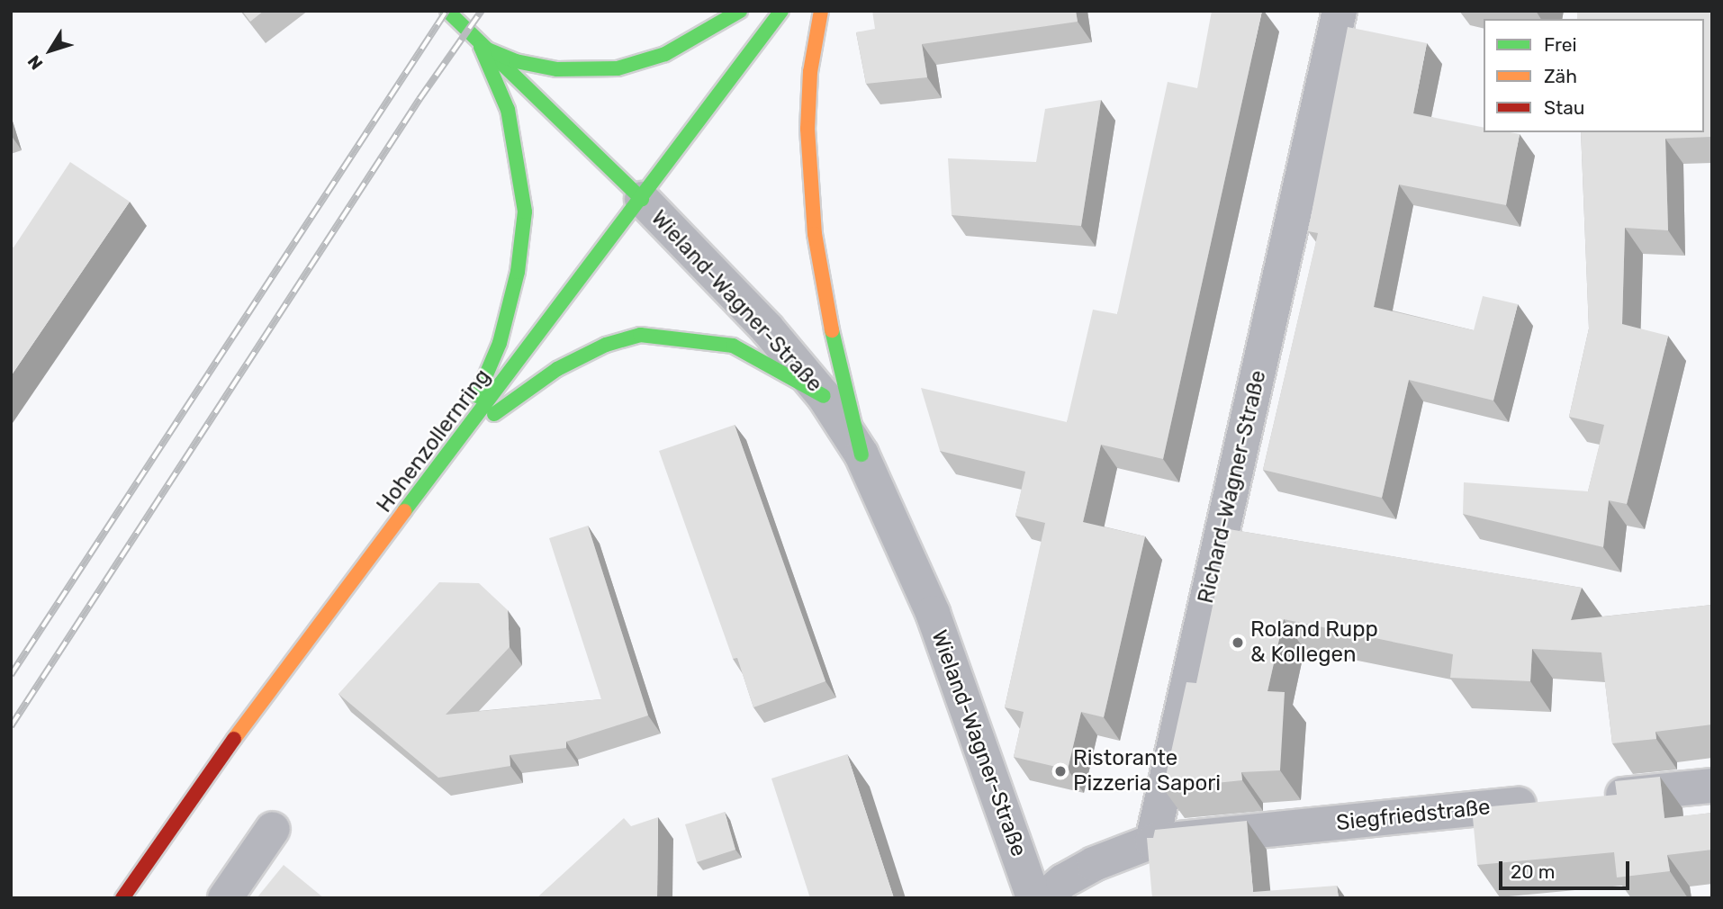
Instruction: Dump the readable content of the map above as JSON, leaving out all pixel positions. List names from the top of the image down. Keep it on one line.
{"streets":{"main road":["Wieland-Wagner-Straße","Hohenzollernring"],"street":["Richard-Wagner-Straße","Siegfriedstraße"]},"crossings":[["Wieland-Wagner-Straße","Hohenzollernring"],["Richard-Wagner-Straße","Siegfriedstraße"]],"places":["Roland Rupp & Kollegen","Ristorante Pizzeria Sapori"],"legend":["Frei","Zäh","Stau"],"scale_bar":"20 m","north":"bottom left"}
